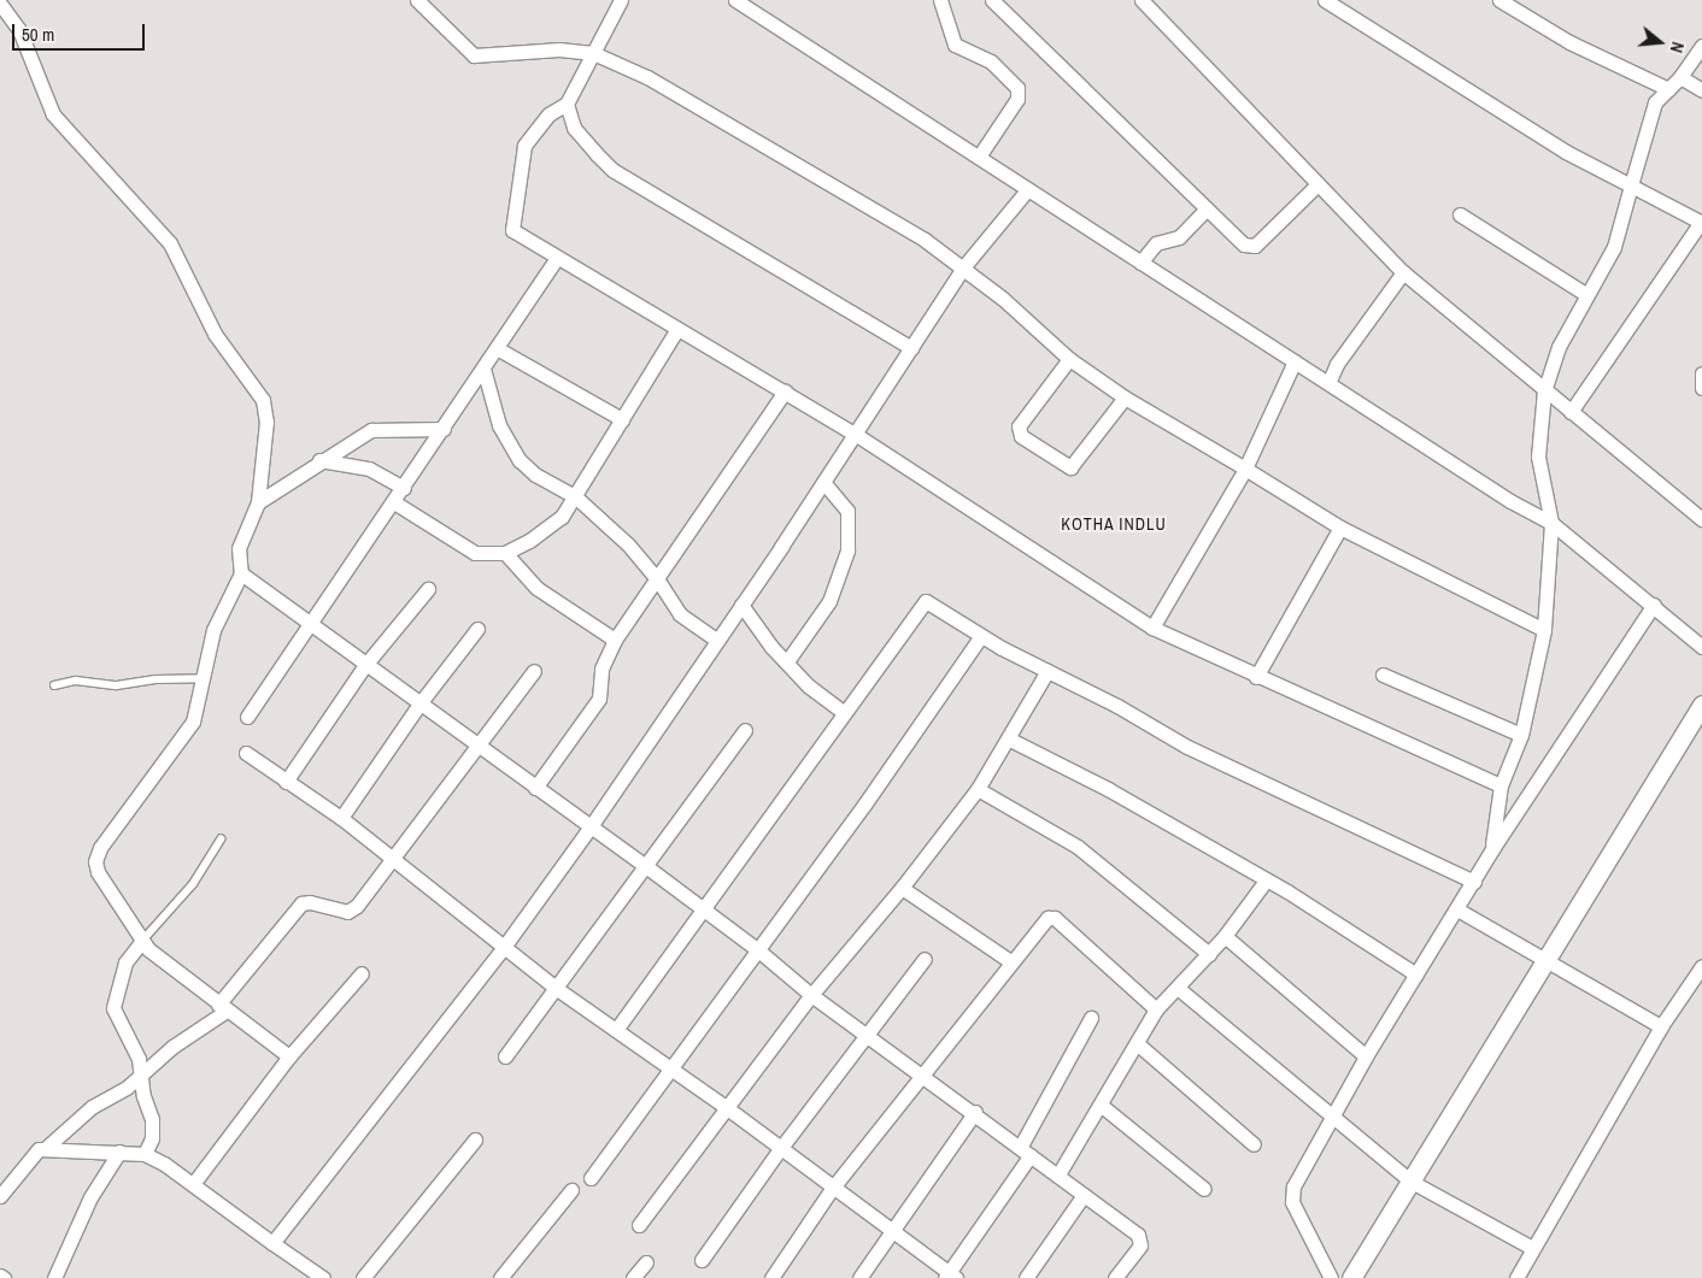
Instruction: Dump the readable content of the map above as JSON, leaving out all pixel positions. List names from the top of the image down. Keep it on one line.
{"districts":["KOTHA INDLU"],"scale_bar":"50 m","north":"right"}
